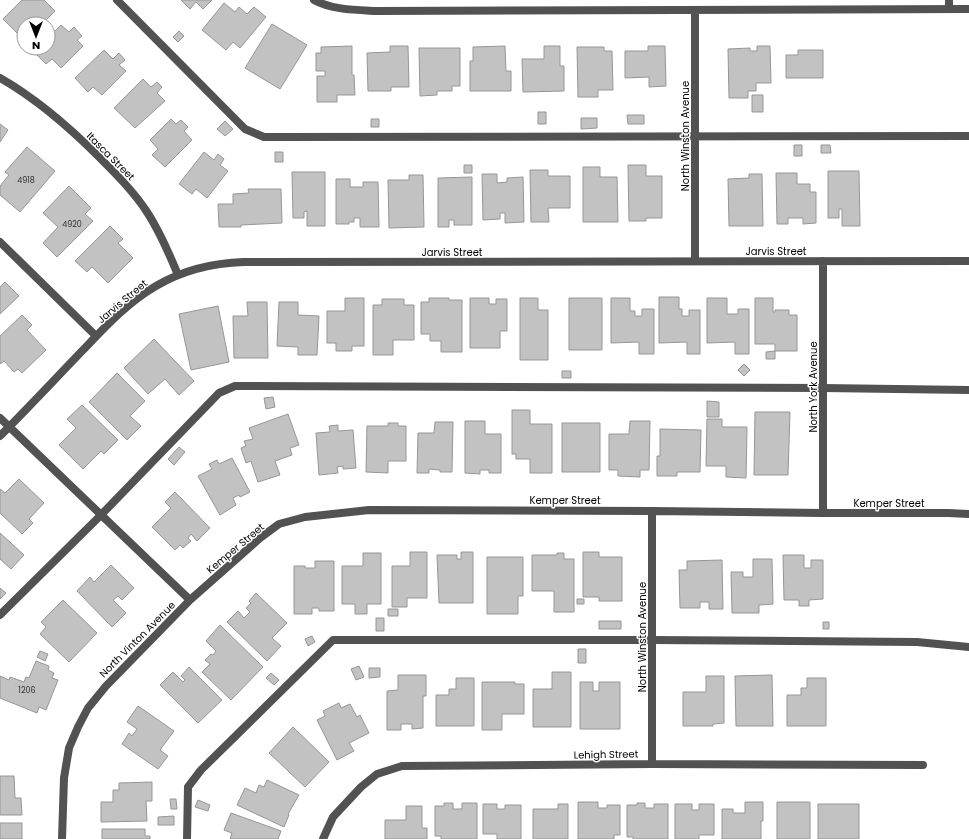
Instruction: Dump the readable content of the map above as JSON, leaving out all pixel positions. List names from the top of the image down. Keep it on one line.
{"streets":{"street":["North Winston Avenue","Itasca Street","Jarvis Street","North York Avenue","Kemper Street","North Vinton Avenue","Lehigh Street"]},"crossings":[["North Winston Avenue","Jarvis Street"],["North Winston Avenue","Kemper Street"],["North Winston Avenue","Lehigh Street"],["Itasca Street","Jarvis Street"],["Jarvis Street","North York Avenue"],["Jarvis Street","North Vinton Avenue"],["North York Avenue","Kemper Street"],["Kemper Street","North Vinton Avenue"]],"house_numbers":["4918","4920","1206"],"north":"bottom"}
